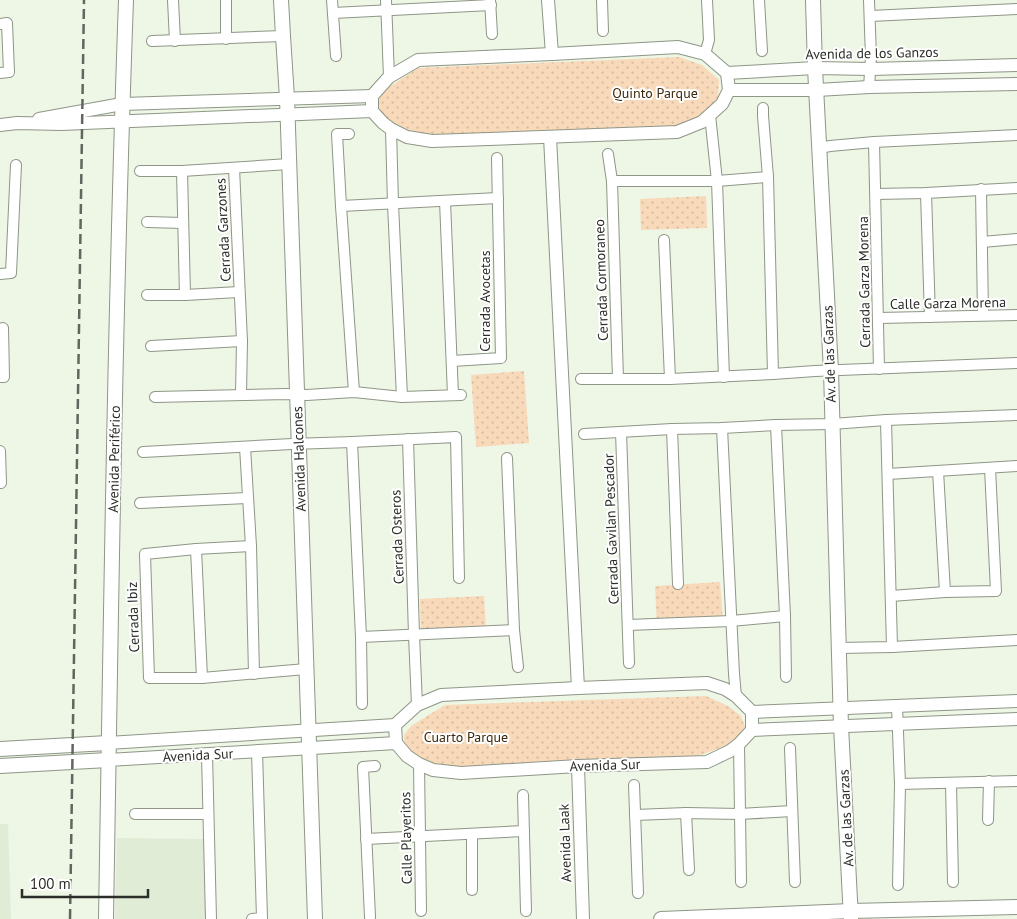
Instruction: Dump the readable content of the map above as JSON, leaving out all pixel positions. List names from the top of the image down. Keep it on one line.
{"streets":{"main road":["Av. de las Garzas","Avenida Periférico","Avenida Halcones","Avenida Sur"],"street":["Avenida de los Ganzos","Cerrada Garzones","Cerrada Cormoraneo","Cerrada Garza Morena","Cerrada Avocetas","Calle Garza Morena","Cerrada Gavilan Pescador","Cerrada Osteros","Cerrada Ibiz","Calle Playeritos","Avenida Laak"]},"crossings":[["Avenida de los Ganzos","Av. de las Garzas"],["Cerrada Garzones","Avenida Halcones"],["Cerrada Garza Morena","Calle Garza Morena"],["Avenida Periférico","Avenida Sur"],["Avenida Halcones","Cerrada Ibiz"],["Avenida Halcones","Avenida Sur"],["Avenida Sur","Calle Playeritos"],["Avenida Sur","Avenida Laak"]],"parks":["Quinto Parque","Cuarto Parque"],"scale_bar":"100 m"}
